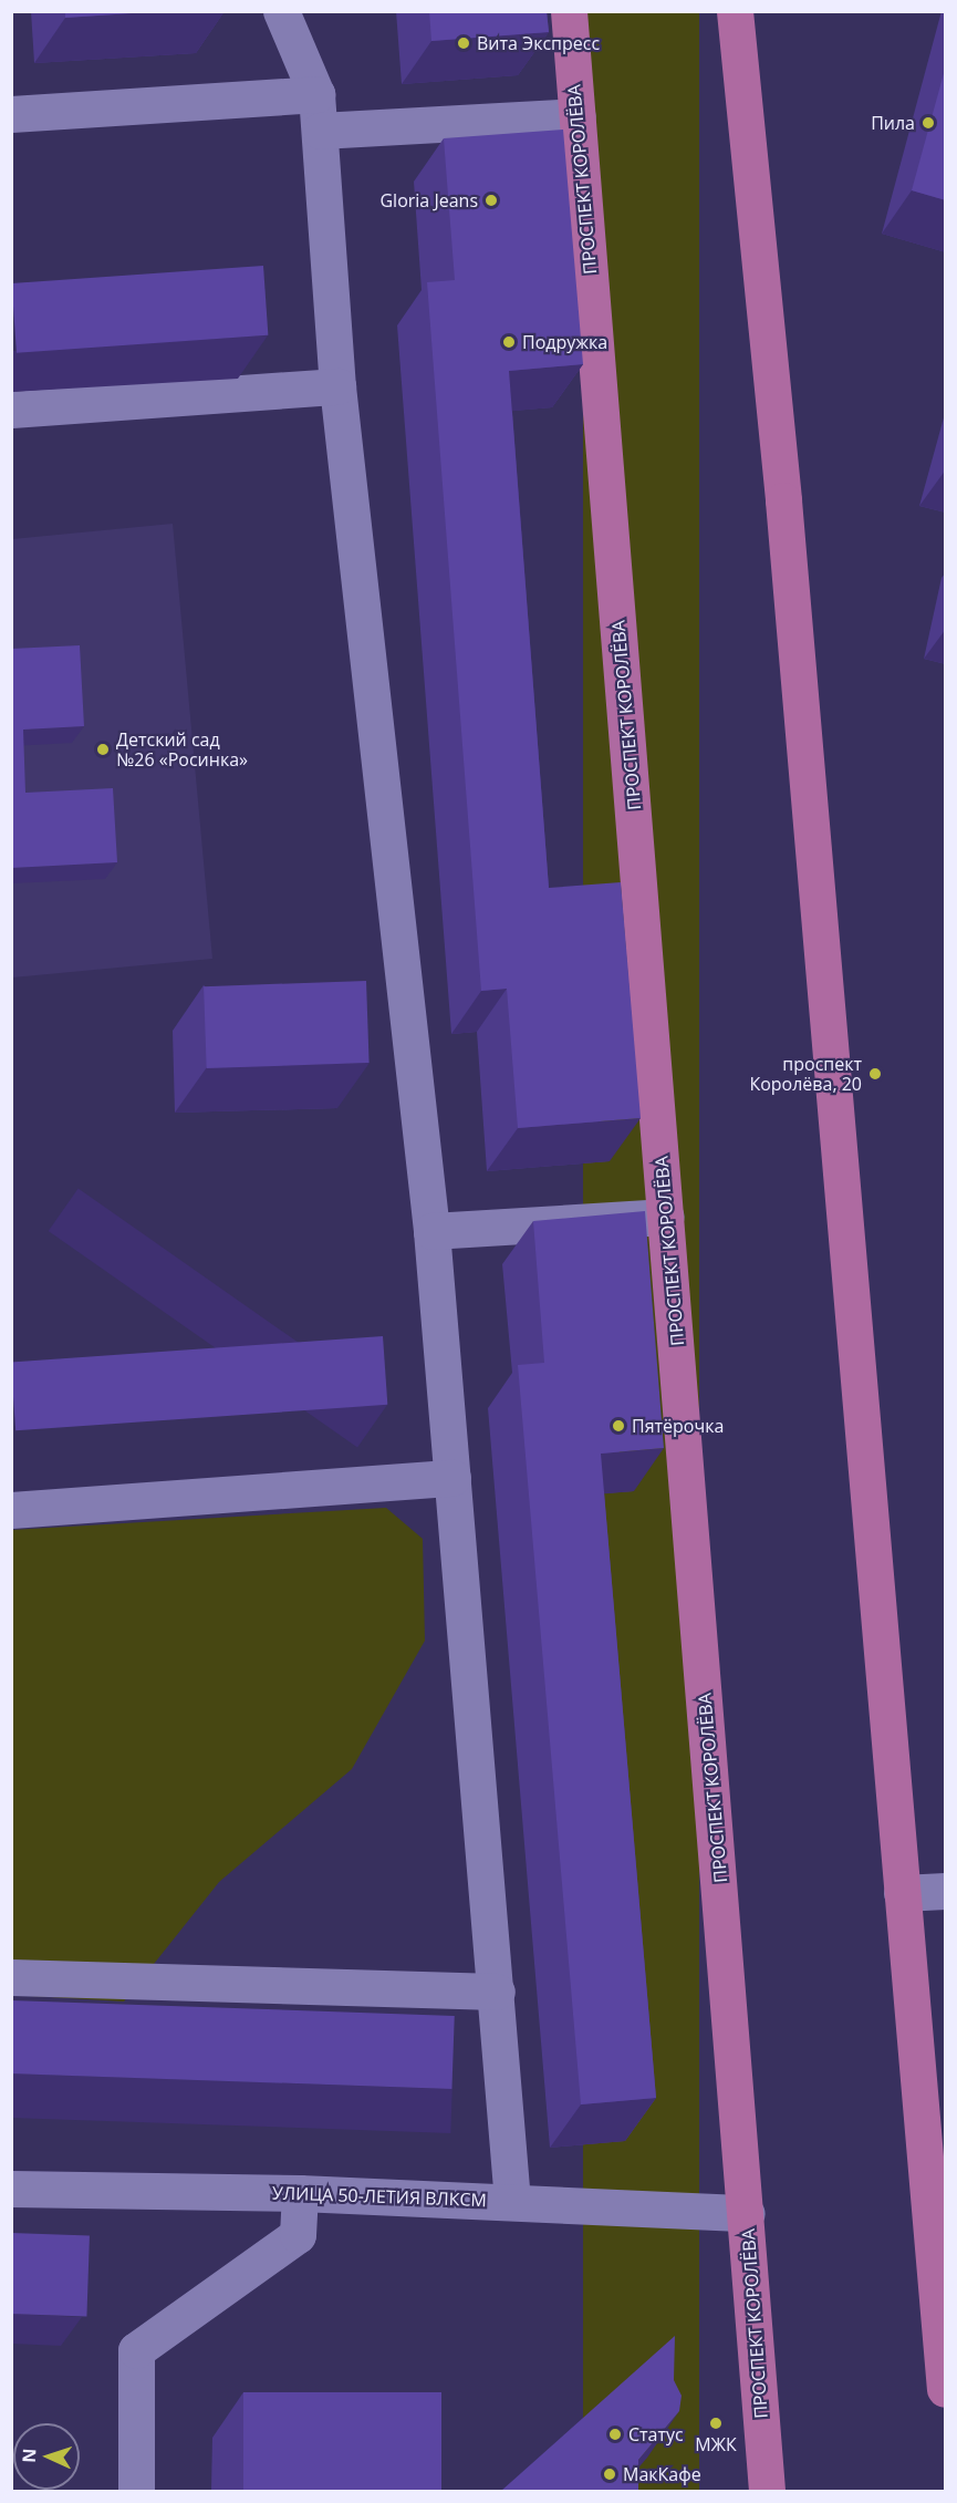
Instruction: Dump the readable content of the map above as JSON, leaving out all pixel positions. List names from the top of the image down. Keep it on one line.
{"streets":{"main road":["ПРОСПЕКТ КОРОЛЁВА"],"street":["УЛИЦА 50-ЛЕТИЯ ВЛКСМ"]},"crossings":[["ПРОСПЕКТ КОРОЛЁВА","УЛИЦА 50-ЛЕТИЯ ВЛКСМ"]],"places":["Вита Экспресс","Пила","Gloria Jeans","Подружка","Детский сад №26 «Росинка»","проспект Королёва, 20","Пятёрочка","МЖК","Статус","МакКафе"],"north":"left"}
